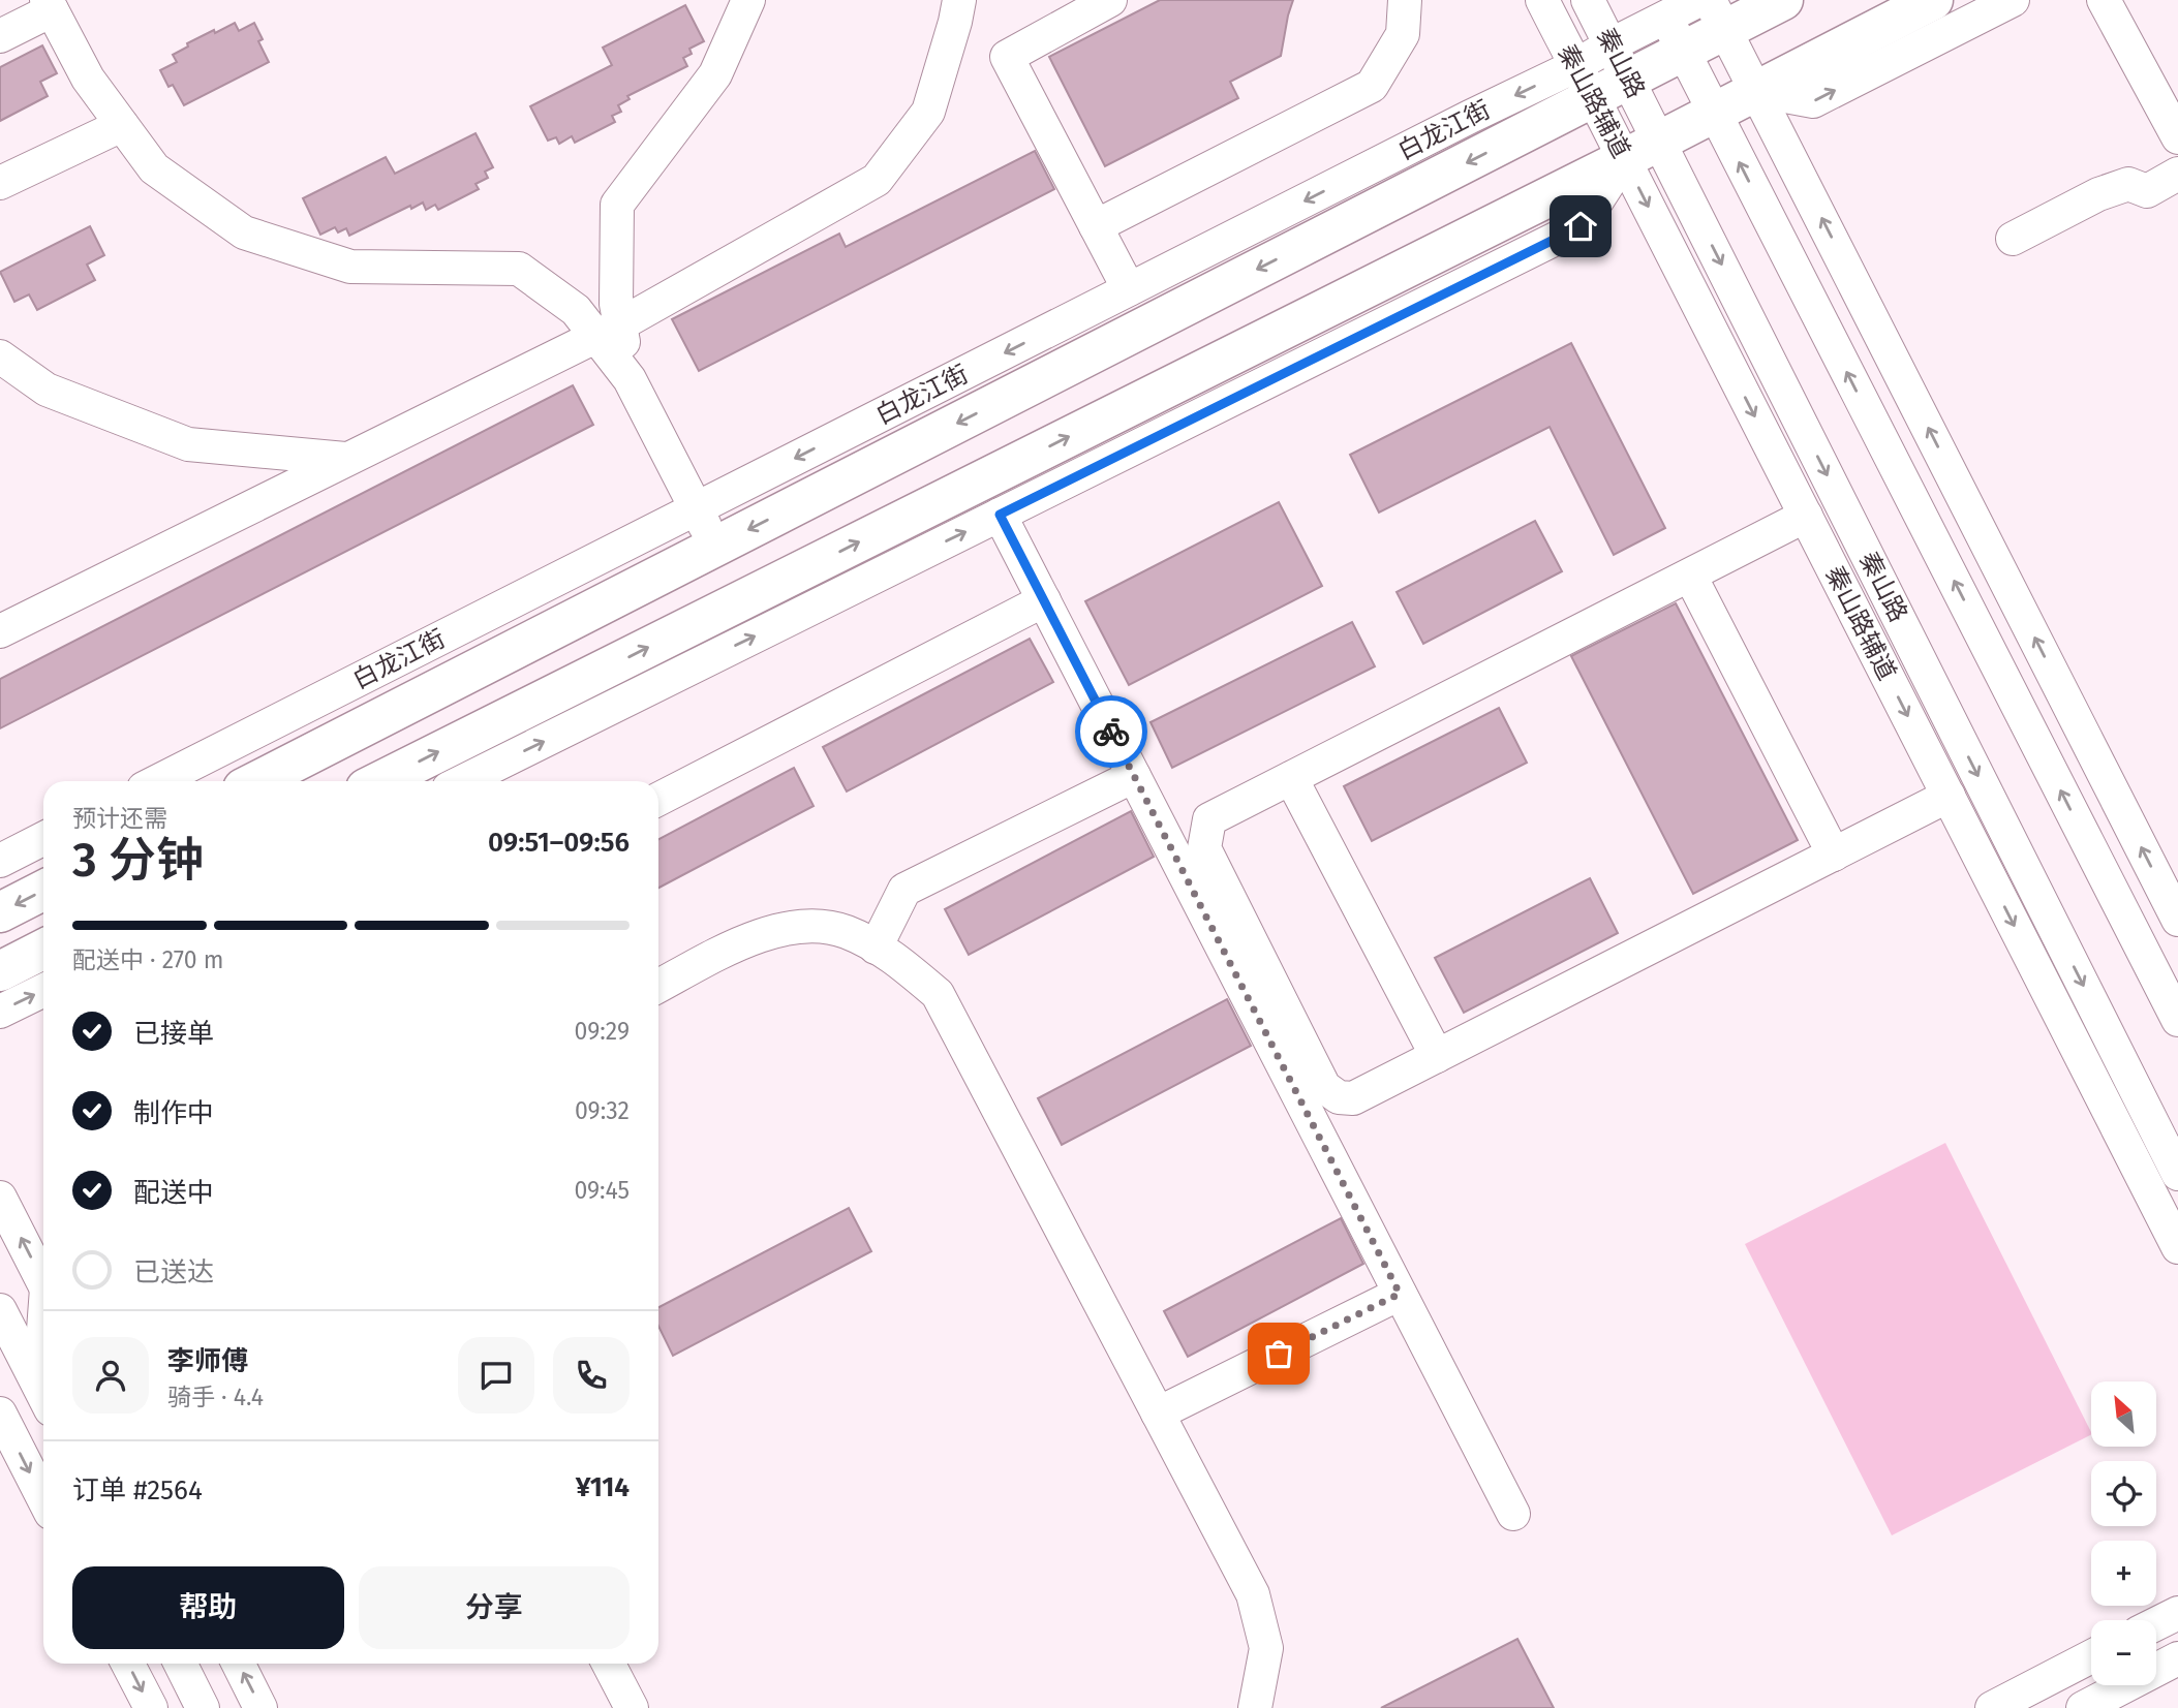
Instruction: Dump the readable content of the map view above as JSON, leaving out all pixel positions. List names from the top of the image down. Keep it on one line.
{"streets":{"main road":["白龙江街"],"street":["秦山路","秦山路辅道"]},"crossings":[["秦山路","秦山路辅道"],["秦山路","白龙江街"],["秦山路辅道","白龙江街"]],"north":"top left","page":{"heading":["3 分钟","预计还需","09:51–09:56"],"panel":["李师傅","骑手 · 4.4","订单 #2564","¥114"],"bar":"配送中 · 270 m","list":[["已接单","09:29"],["制作中","09:32"],["配送中","09:45"],"已送达"],"map_buttons":["+","−"],"buttons":["帮助","分享"]}}
